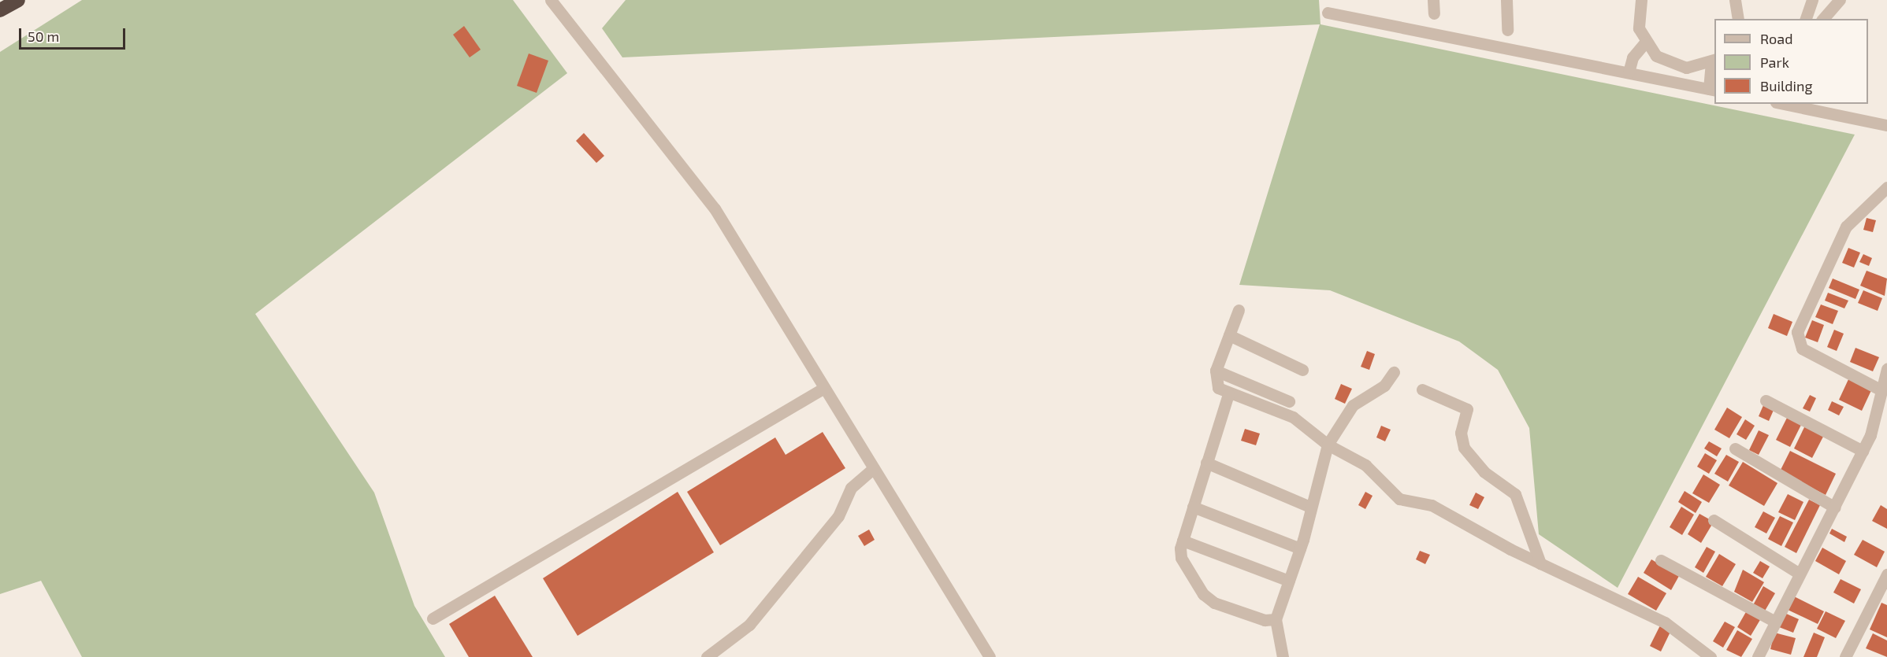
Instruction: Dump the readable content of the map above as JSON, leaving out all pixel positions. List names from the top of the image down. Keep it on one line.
{"legend":["Road","Park","Building"],"scale_bar":"50 m"}
